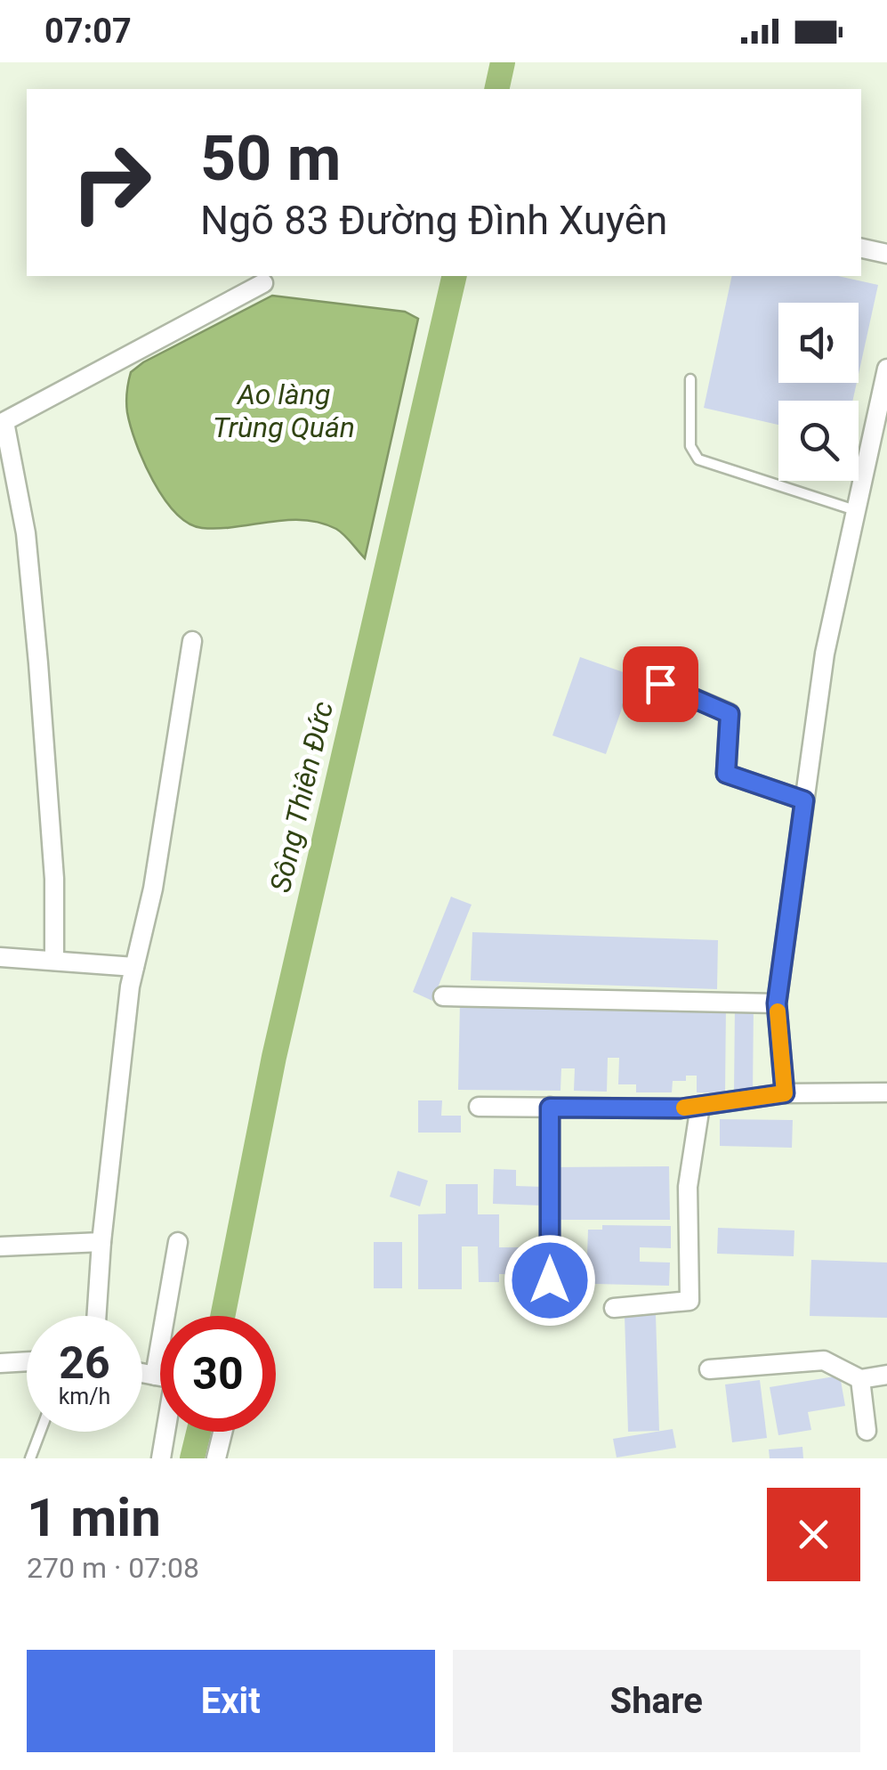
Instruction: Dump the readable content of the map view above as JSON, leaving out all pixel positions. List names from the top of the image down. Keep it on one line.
{"water":["Ao làng Trùng Quán","Sông Thiên Đức"],"page":{"status":"07:07","turn":["50 m","Ngõ 83 Đường Đình Xuyên"],"speed":"26 km/h","limit":"30","heading":["1 min","270 m · 07:08"],"buttons":["Exit","Share"]}}
